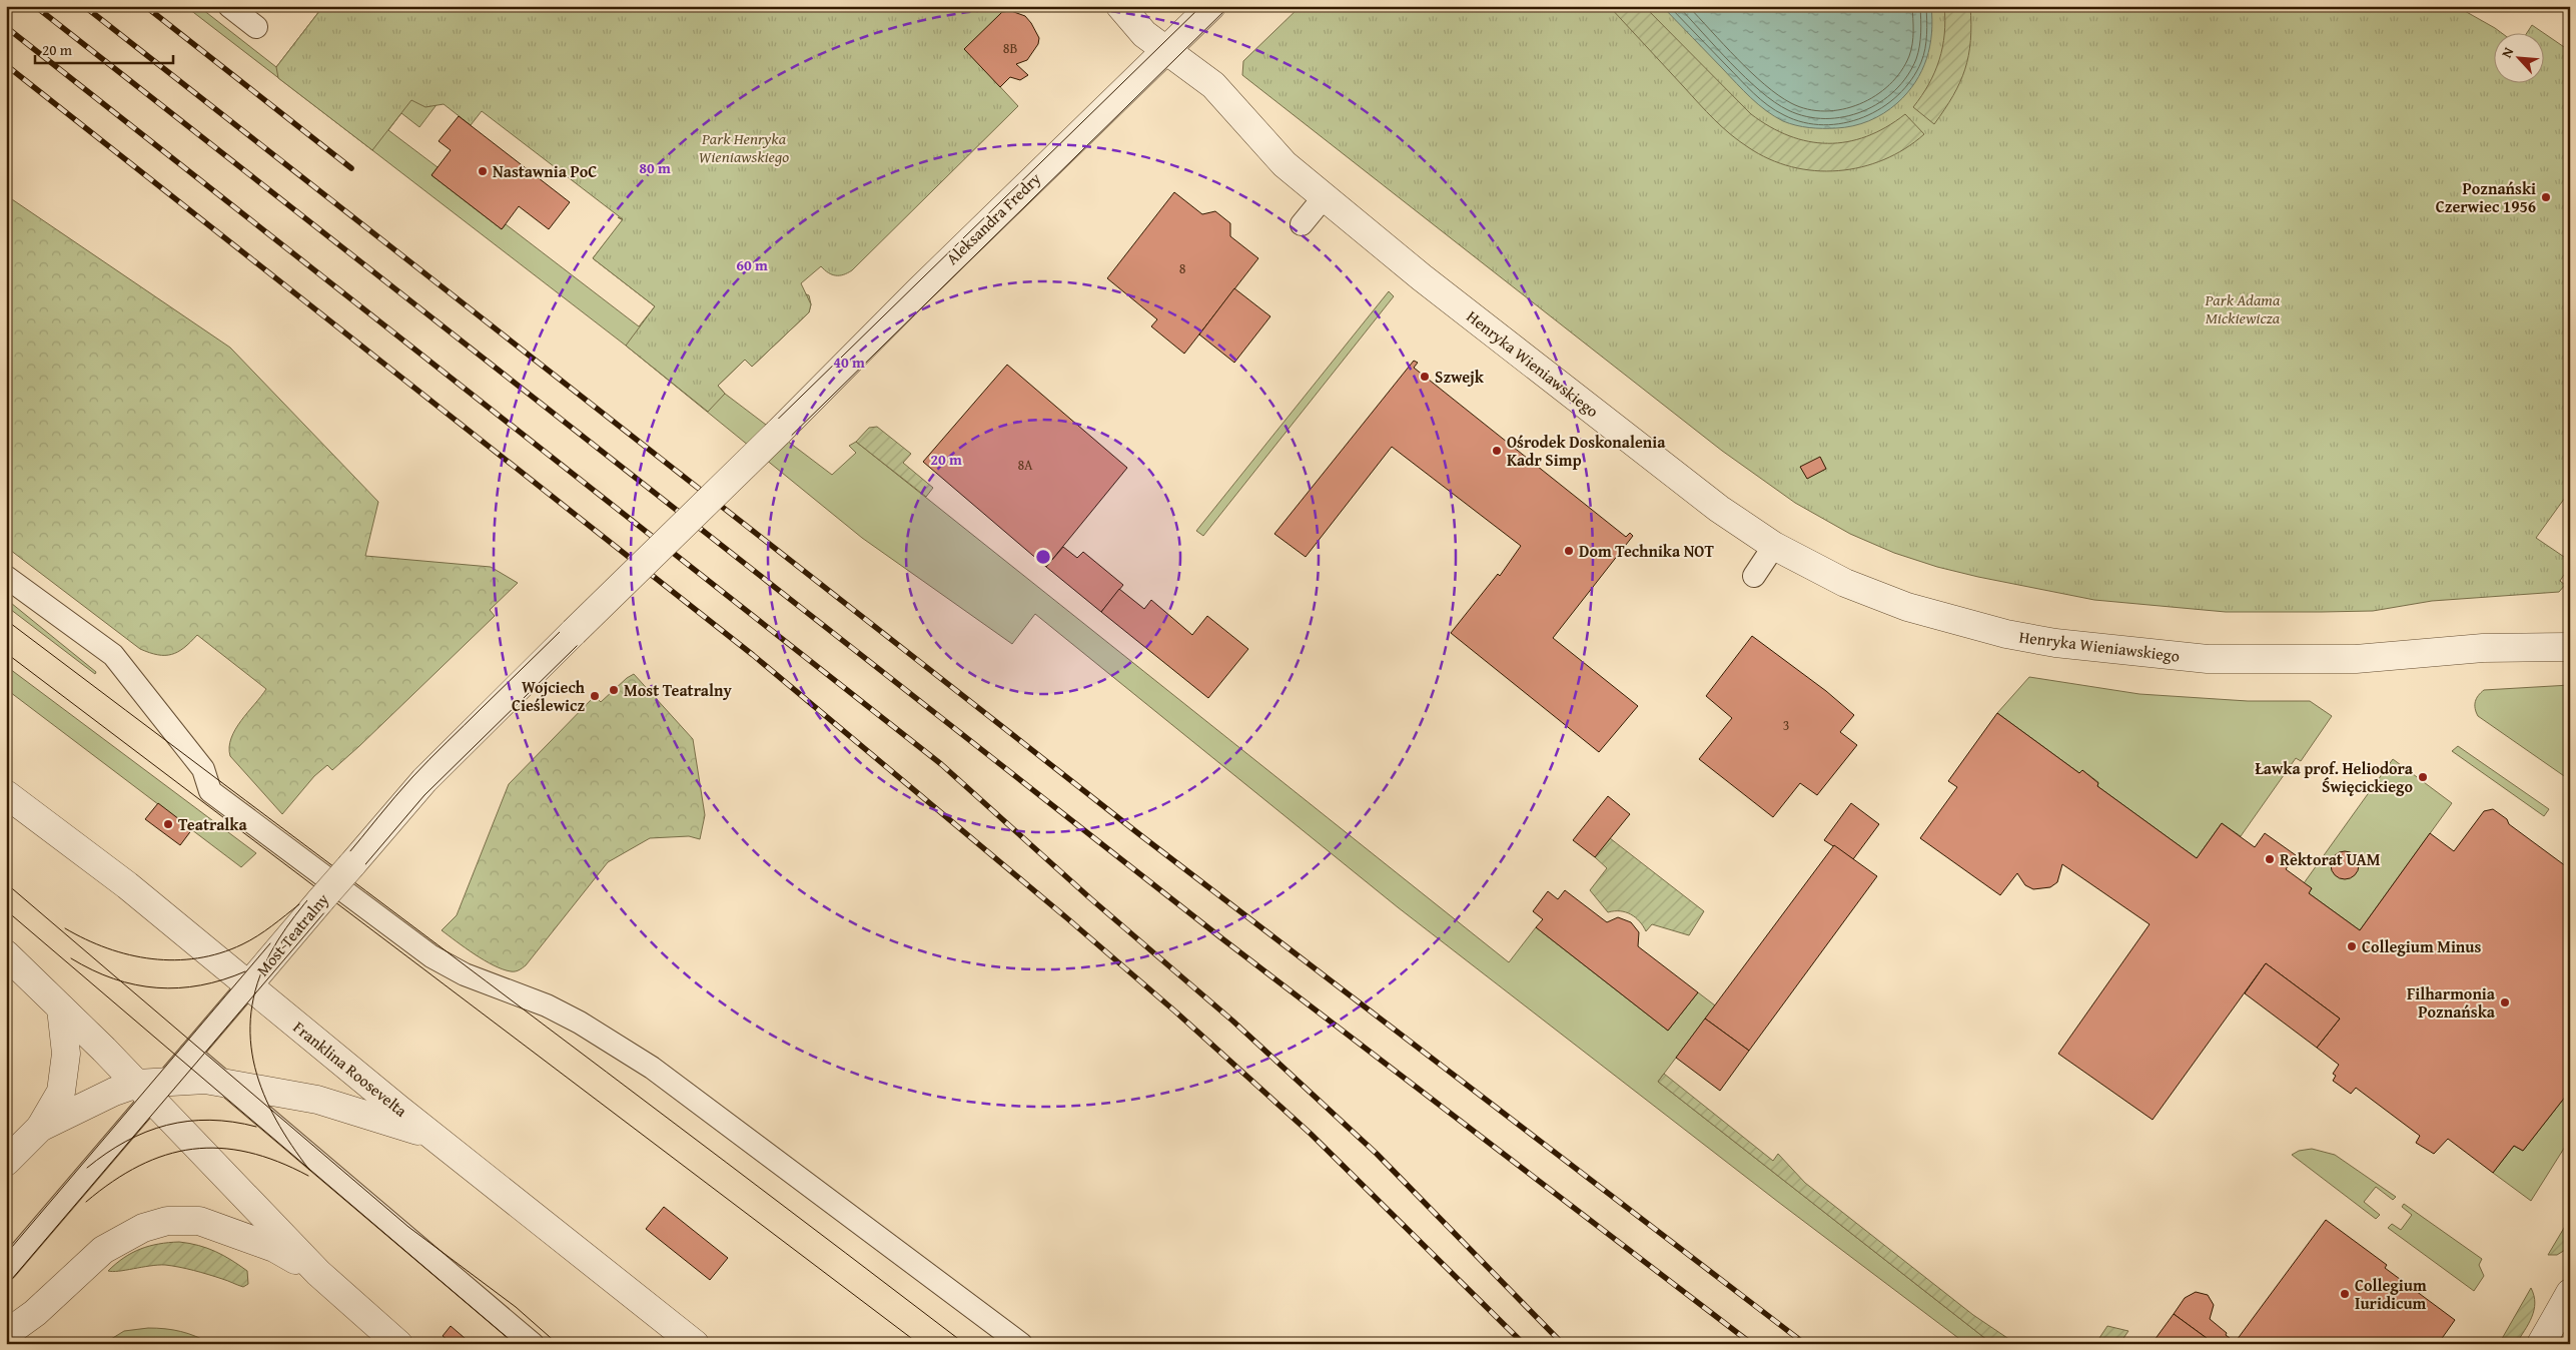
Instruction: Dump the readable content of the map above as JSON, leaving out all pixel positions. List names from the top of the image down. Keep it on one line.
{"streets":{"street":["Aleksandra Fredry","Henryka Wieniawskiego","Most Teatralny","Franklina Roosevelta"]},"crossings":[["Aleksandra Fredry","Henryka Wieniawskiego"],["Aleksandra Fredry","Most Teatralny"],["Most Teatralny","Franklina Roosevelta"]],"parks":["Park Henryka Wieniawskiego","Park Adama Mickiewicza"],"places":["Nastawnia PoC","Poznański Czerwiec 1956","Szwejk","Ośrodek Doskonalenia Kadr Simp","Dom Technika NOT","Most Teatralny","Wojciech Cieślewicz","Ławka prof. Heliodora Święcickiego","Teatralka","Rektorat UAM","Collegium Minus","Filharmonia Poznańska","Collegium Iuridicum"],"house_numbers":["8B","8","8A","3"],"scale_bar":"20 m","north":"top left","rings":["80 m","60 m","40 m","20 m"]}
